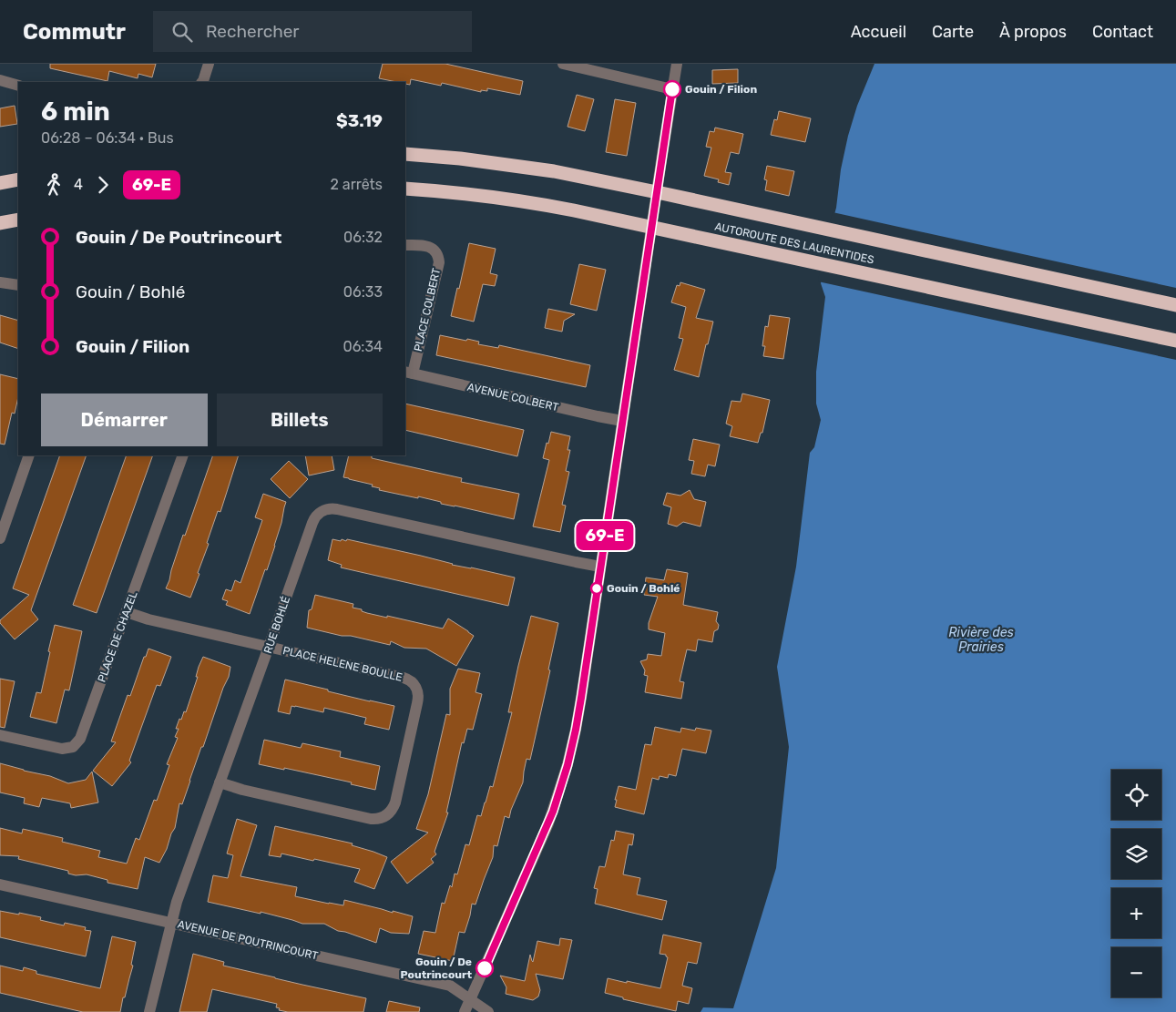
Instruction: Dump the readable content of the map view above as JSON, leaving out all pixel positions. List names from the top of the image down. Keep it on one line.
{"streets":{"highway":["AUTOROUTE DES LAURENTIDES"],"street":["PLACE COLBERT","AVENUE COLBERT","RUE BOHLÉ","PLACE DE CHAZEL","PLACE HELENE BOULLE","AVENUE DE POUTRINCOURT"]},"crossings":[["PLACE COLBERT","AVENUE COLBERT"],["RUE BOHLÉ","PLACE HELENE BOULLE"],["RUE BOHLÉ","AVENUE DE POUTRINCOURT"],["PLACE DE CHAZEL","PLACE HELENE BOULLE"]],"water":["Rivière des Prairies"],"places":["Gouin / Filion","Gouin / Bohlé","Gouin / De Poutrincourt"],"lines":["bus line 69-E"],"page":{"header":"Commutr","search":"Rechercher","nav":["Accueil","Carte","À propos","Contact"],"on_map":"69-E","heading":["6 min","06:28 – 06:34 · Bus","$3.19"],"legs":["4","69-E","2 arrêts"],"list":[{"name":"Gouin / De Poutrincourt","value":"06:32"},{"name":"Gouin / Bohlé","value":"06:33"},{"name":"Gouin / Filion","value":"06:34"}],"buttons":["Démarrer","Billets"],"map_buttons":["+","−"]}}
